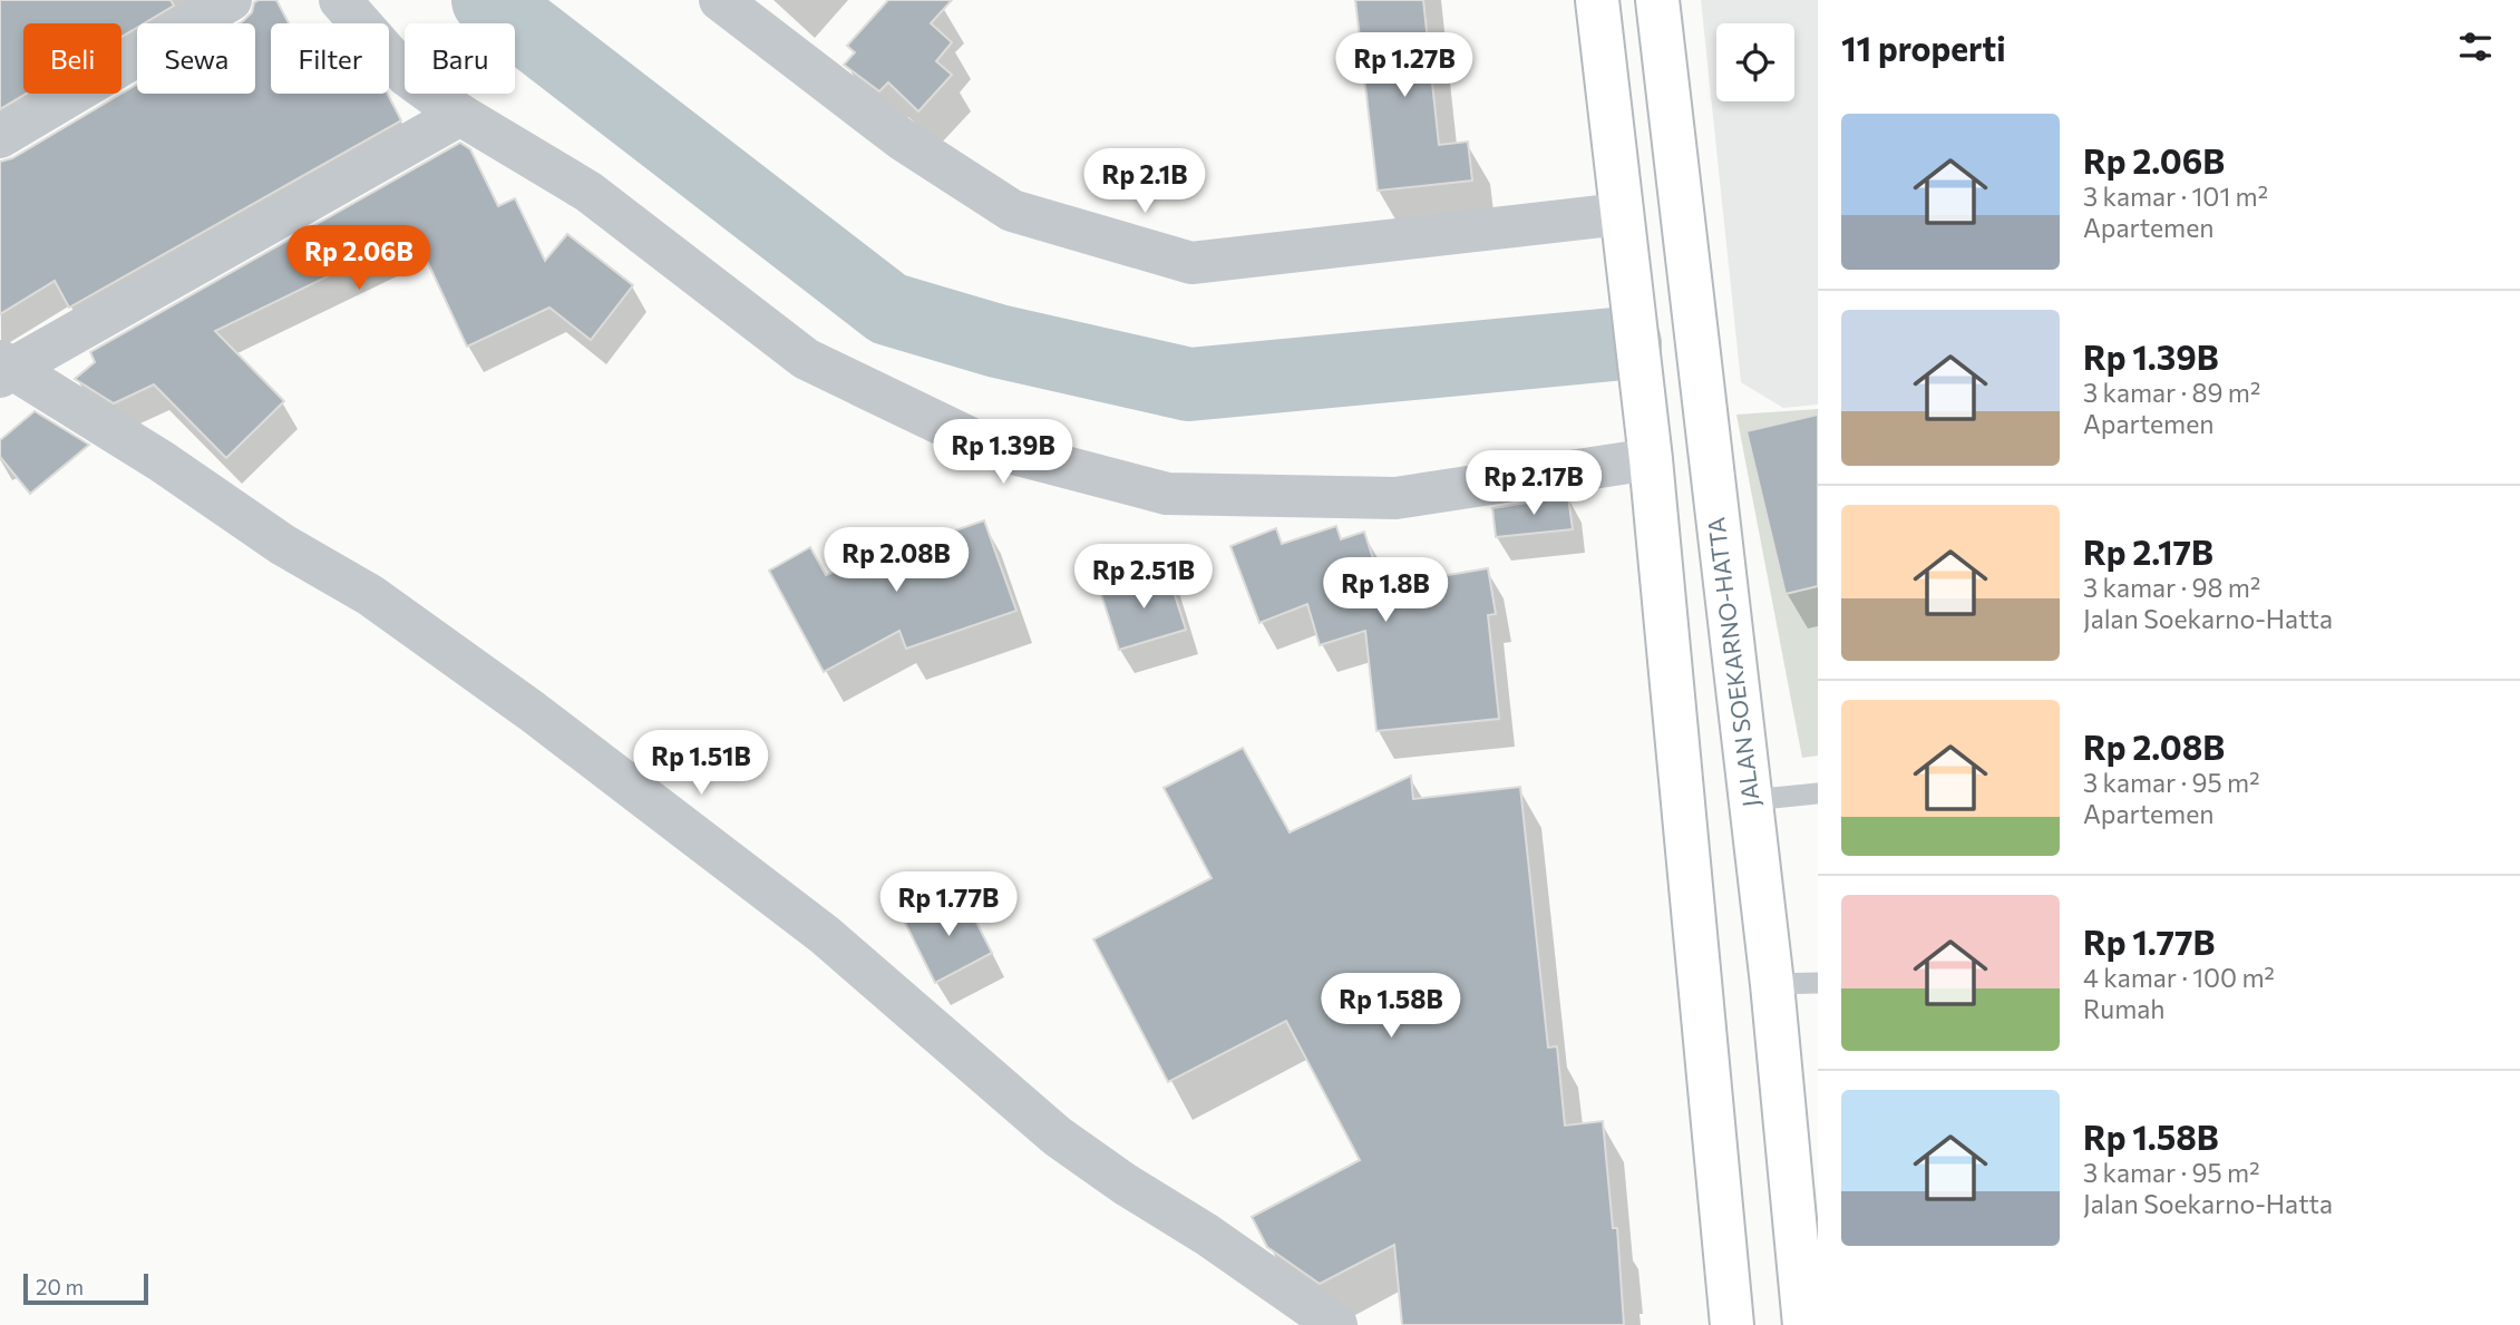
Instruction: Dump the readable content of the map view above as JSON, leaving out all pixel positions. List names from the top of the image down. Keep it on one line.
{"streets":{"highway":["JALAN SOEKARNO-HATTA"]},"scale_bar":"20 m","page":{"heading":"11 properti","chip":["Beli","Sewa","Filter","Baru"],"price":["Rp 1.27B","Rp 2.1B","Rp 2.06B","Rp 1.39B","Rp 2.17B","Rp 2.08B","Rp 2.51B","Rp 1.8B","Rp 1.51B","Rp 1.77B","Rp 1.58B"],"list":[{"name":"Rp 2.06B","note":"3 kamar · 101 m² · Apartemen"},{"name":"Rp 1.39B","note":"3 kamar · 89 m² · Apartemen"},{"name":"Rp 2.17B","note":"3 kamar · 98 m² · Jalan Soekarno-Hatta"},{"name":"Rp 2.08B","note":"3 kamar · 95 m² · Apartemen"},{"name":"Rp 1.77B","note":"4 kamar · 100 m² · Rumah"},{"name":"Rp 1.58B","note":"3 kamar · 95 m² · Jalan Soekarno-Hatta"}],"scale":"20 m"}}
